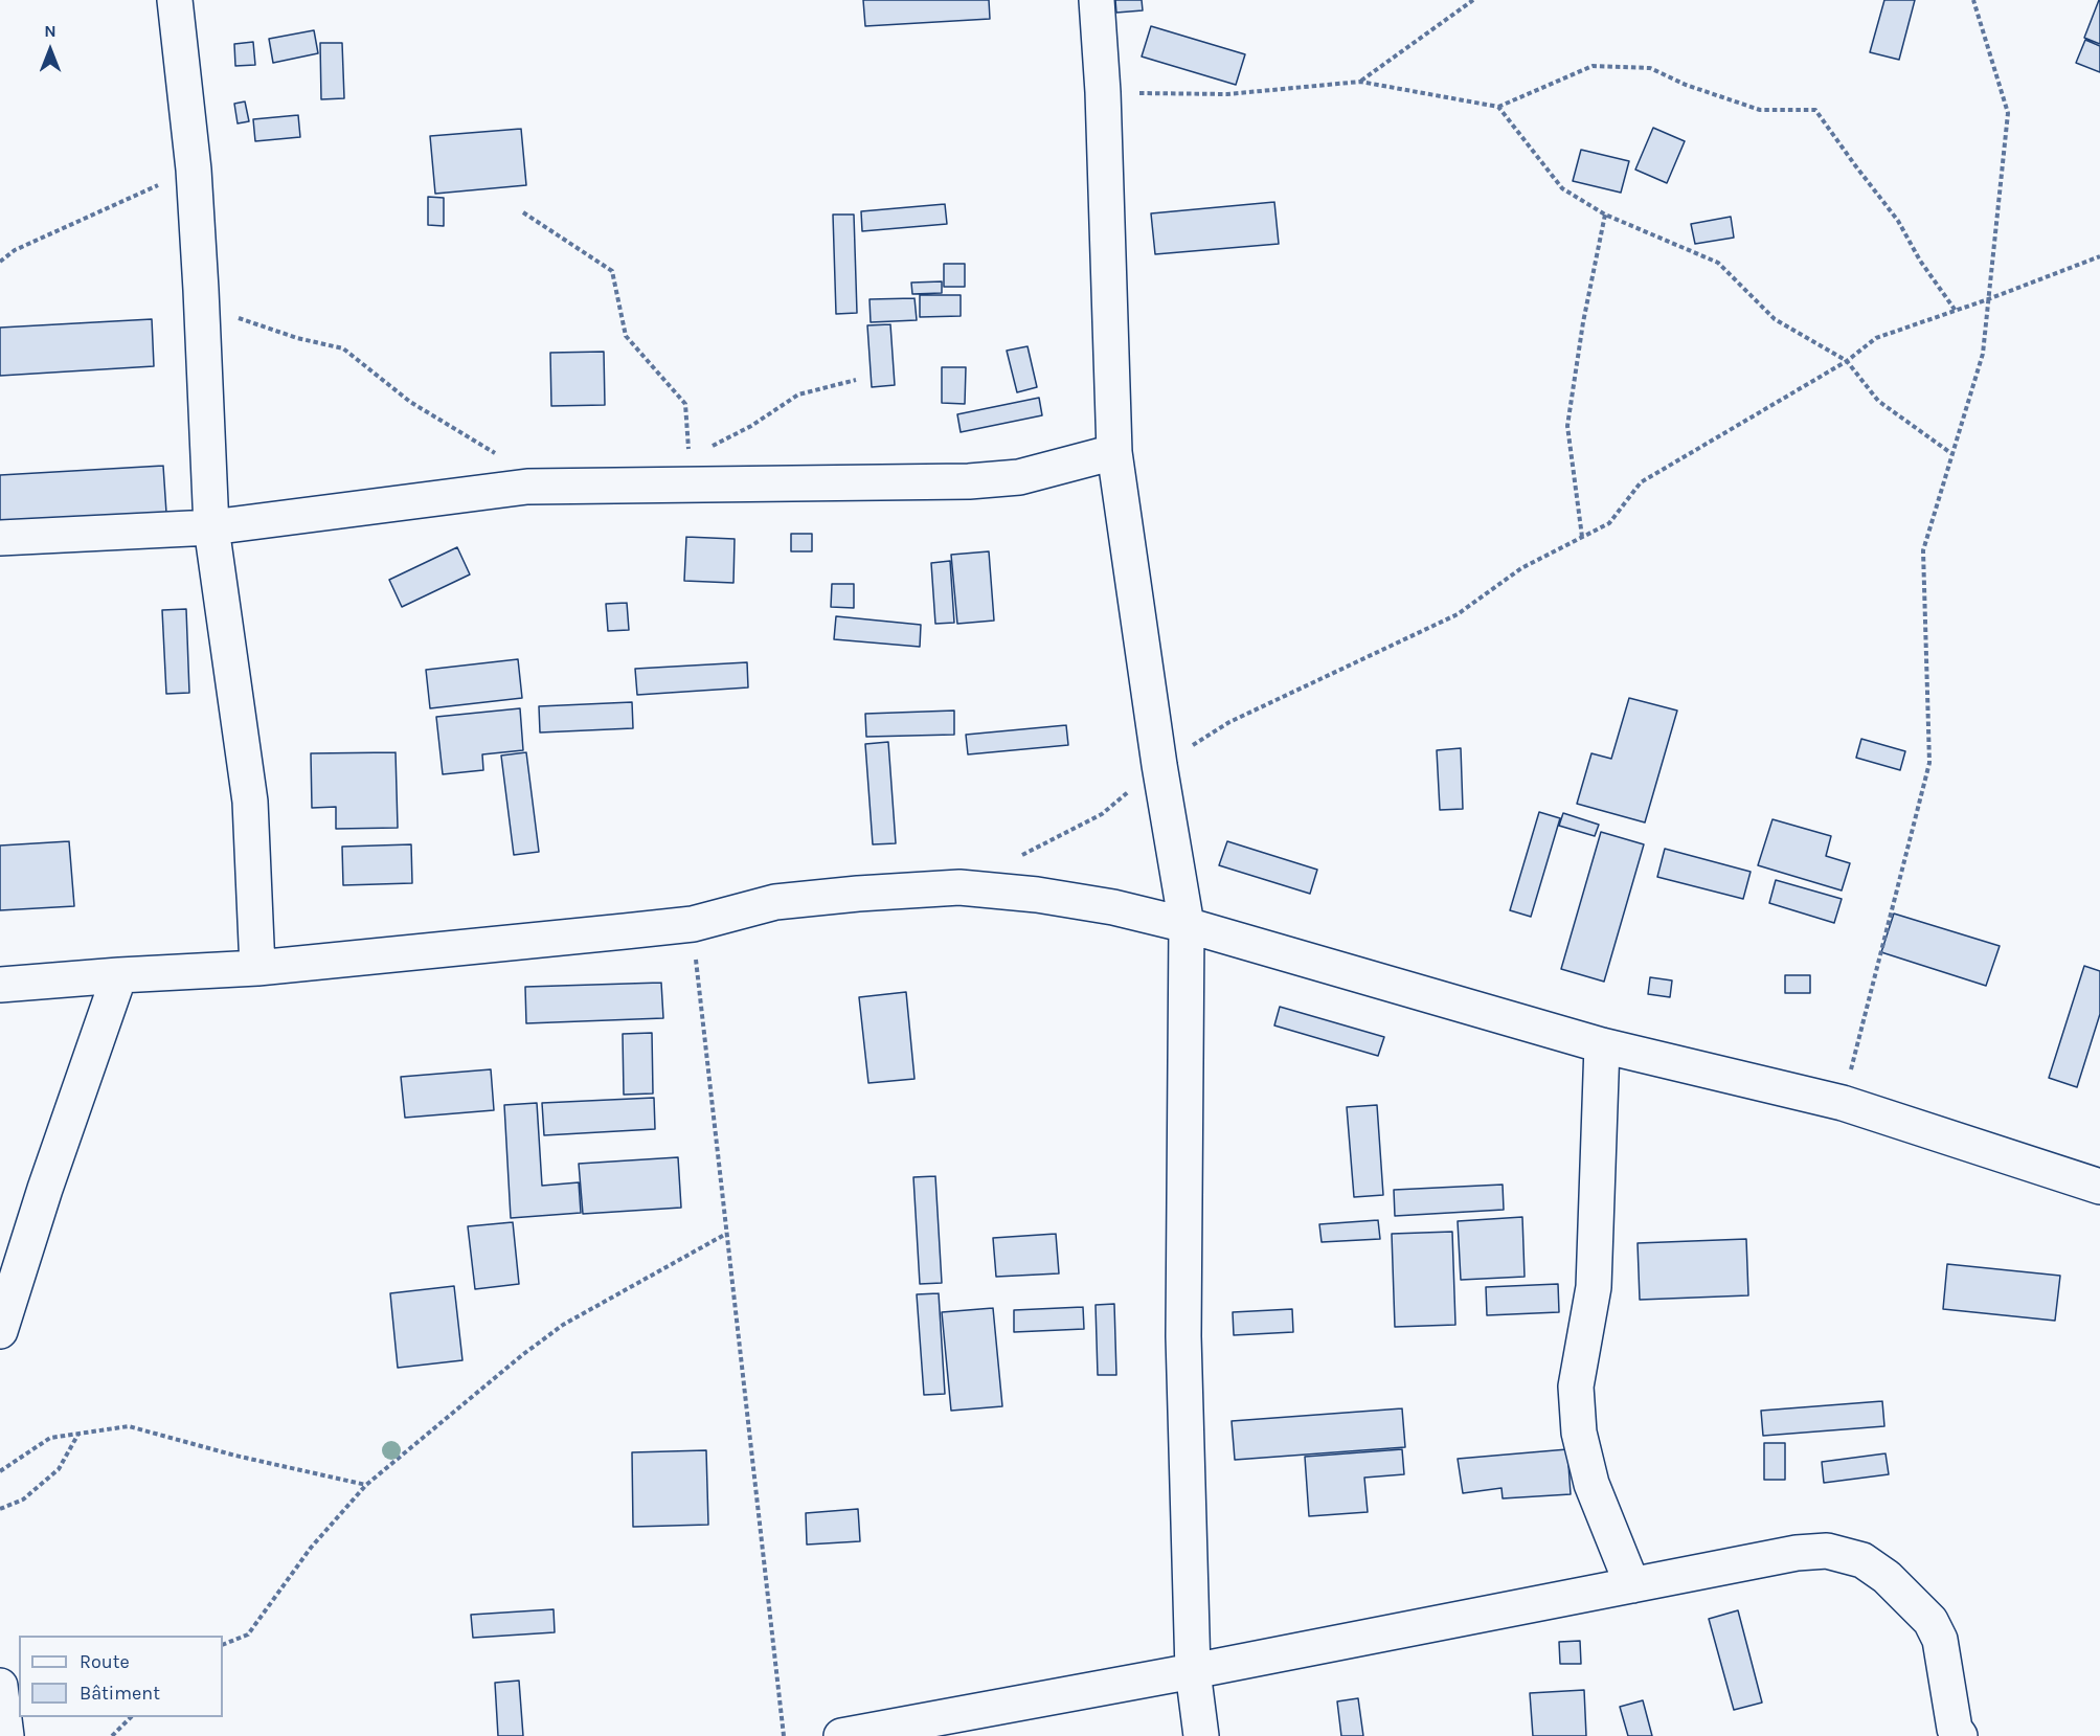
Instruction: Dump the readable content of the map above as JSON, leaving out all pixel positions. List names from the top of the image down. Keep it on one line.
{"legend":["Route","Bâtiment"],"north":"top"}
